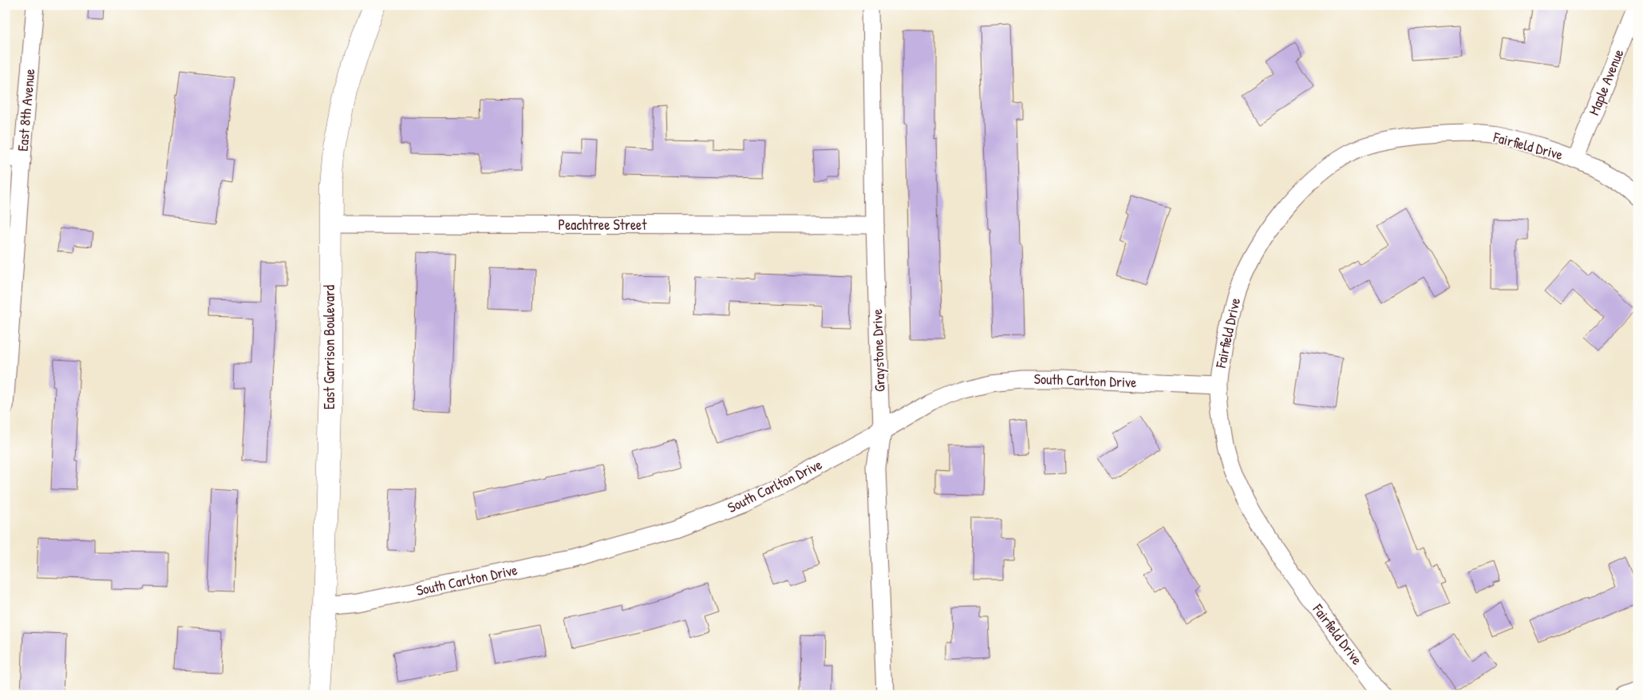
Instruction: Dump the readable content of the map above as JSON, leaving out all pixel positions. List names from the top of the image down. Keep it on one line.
{"streets":{"main road":["East Garrison Boulevard"],"street":["Maple Avenue","East 8th Avenue","Fairfield Drive","Peachtree Street","Graystone Drive","South Carlton Drive"]},"crossings":[["Maple Avenue","Fairfield Drive"],["Fairfield Drive","South Carlton Drive"],["Peachtree Street","East Garrison Boulevard"],["Peachtree Street","Graystone Drive"],["East Garrison Boulevard","South Carlton Drive"],["Graystone Drive","South Carlton Drive"]]}
